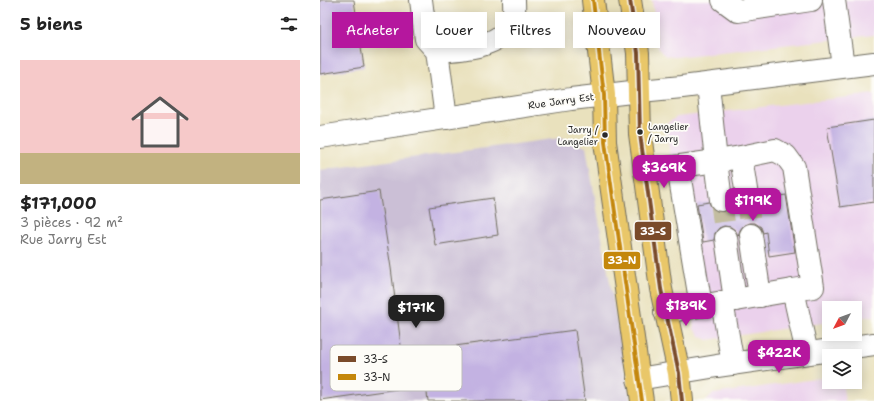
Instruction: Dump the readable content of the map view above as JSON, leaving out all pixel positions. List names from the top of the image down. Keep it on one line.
{"streets":{"street":["Rue Jarry Est"]},"places":["Langelier / Jarry","Jarry / Langelier"],"lines":["transit line 33-S","transit line 33-N"],"legend":["33-S","33-N"],"north":"bottom left","page":{"heading":"5 biens","chip":["Acheter","Louer","Filtres","Nouveau"],"list":[{"name":"$171,000","note":"3 pièces · 92 m² · Rue Jarry Est"}],"price":["$369K","$119K","$189K","$171K","$422K"]}}
